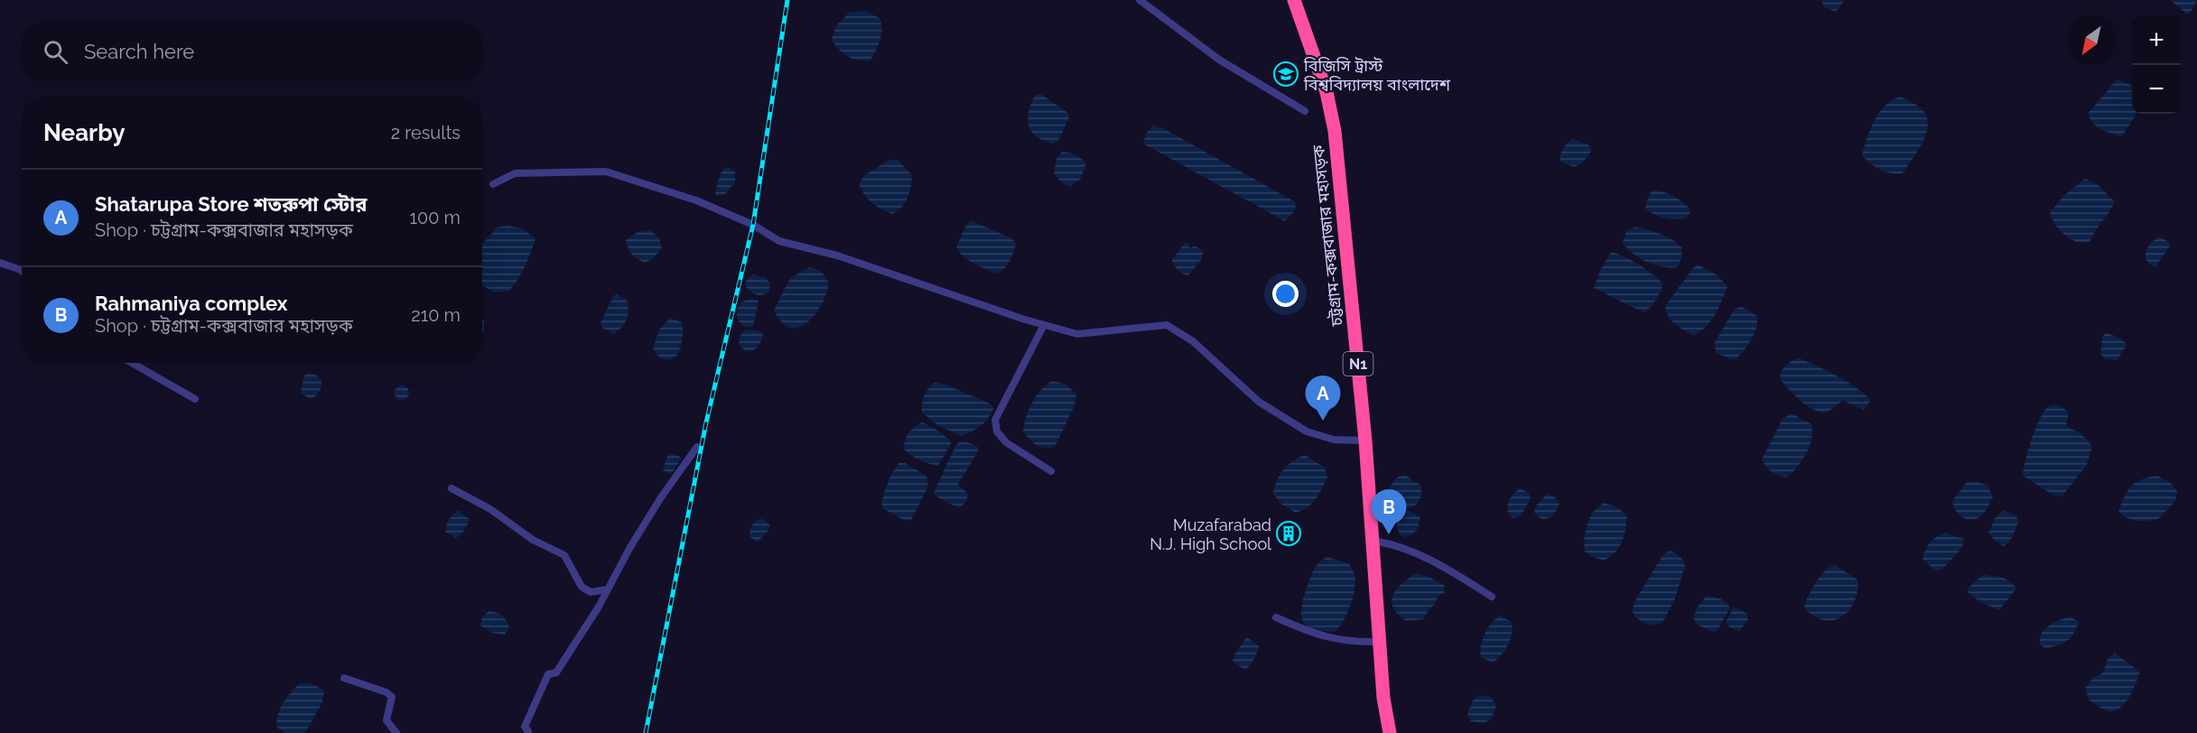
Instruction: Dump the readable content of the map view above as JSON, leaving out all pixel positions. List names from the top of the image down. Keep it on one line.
{"streets":{"highway":["চট্টগ্রাম-কক্সবাজার মহাসড়ক","N1"]},"places":{"school or university":["বিজিসি ট্রাস্ট বিশ্ববিদ্যালয় বাংলাদেশ"],"building":["Muzafarabad N.J. High School"]},"north":"bottom left","page":{"map_buttons":["+","−"],"search":"Search here","heading":["Nearby","2 results"],"list":[{"mark":"A","name":"Shatarupa Store শতরুপা স্টোর","note":"Shop · চট্টগ্রাম-কক্সবাজার মহাসড়ক","value":"100 m"},{"mark":"B","name":"Rahmaniya complex","note":"Shop · চট্টগ্রাম-কক্সবাজার মহাসড়ক","value":"210 m"}],"pins":["A","B"]}}
